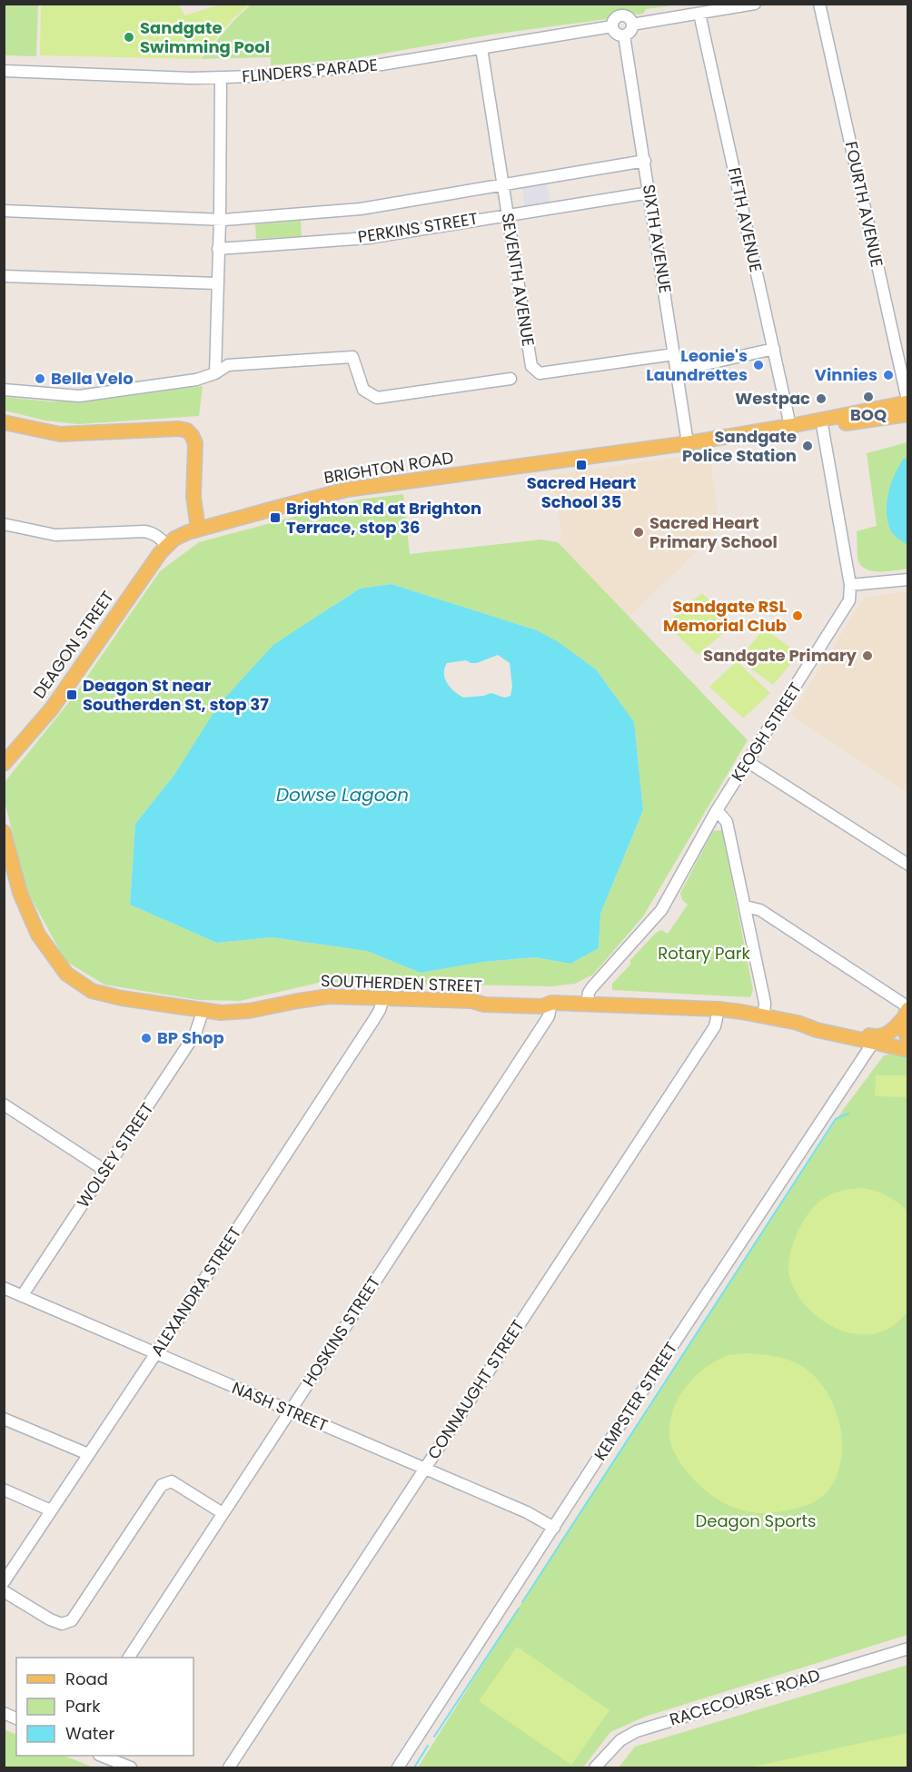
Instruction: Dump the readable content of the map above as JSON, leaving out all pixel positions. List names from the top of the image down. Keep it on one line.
{"streets":{"main road":["BRIGHTON ROAD","DEAGON STREET","SOUTHERDEN STREET"],"street":["FLINDERS PARADE","FOURTH AVENUE","FIFTH AVENUE","PERKINS STREET","SIXTH AVENUE","SEVENTH AVENUE","KEOGH STREET","WOLSEY STREET","ALEXANDRA STREET","HOSKINS STREET","CONNAUGHT STREET","KEMPSTER STREET","NASH STREET","RACECOURSE ROAD"]},"crossings":[["FLINDERS PARADE","SIXTH AVENUE"],["FLINDERS PARADE","SEVENTH AVENUE"],["FOURTH AVENUE","BRIGHTON ROAD"],["FIFTH AVENUE","BRIGHTON ROAD"],["PERKINS STREET","SIXTH AVENUE"],["PERKINS STREET","SEVENTH AVENUE"],["SIXTH AVENUE","SEVENTH AVENUE"],["SIXTH AVENUE","BRIGHTON ROAD"],["BRIGHTON ROAD","DEAGON STREET"],["BRIGHTON ROAD","KEOGH STREET"],["SOUTHERDEN STREET","WOLSEY STREET"],["SOUTHERDEN STREET","ALEXANDRA STREET"],["SOUTHERDEN STREET","HOSKINS STREET"],["SOUTHERDEN STREET","CONNAUGHT STREET"],["SOUTHERDEN STREET","KEMPSTER STREET"],["WOLSEY STREET","NASH STREET"],["ALEXANDRA STREET","NASH STREET"],["HOSKINS STREET","NASH STREET"],["CONNAUGHT STREET","NASH STREET"],["KEMPSTER STREET","NASH STREET"]],"water":["Dowse Lagoon"],"parks":["Rotary Park","Deagon Sports"],"places":{"other":["Sandgate Swimming Pool","Leonie's Laundrettes","Vinnies","Bella Velo","BOQ","Westpac","Sandgate Police Station","Sacred Heart Primary School","Sandgate RSL Memorial Club","Sandgate Primary","BP Shop"],"transit":["Sacred Heart School 35","Brighton Rd at Brighton Terrace, stop 36","Deagon St near Southerden St, stop 37"]},"legend":["Road","Park","Water"]}
